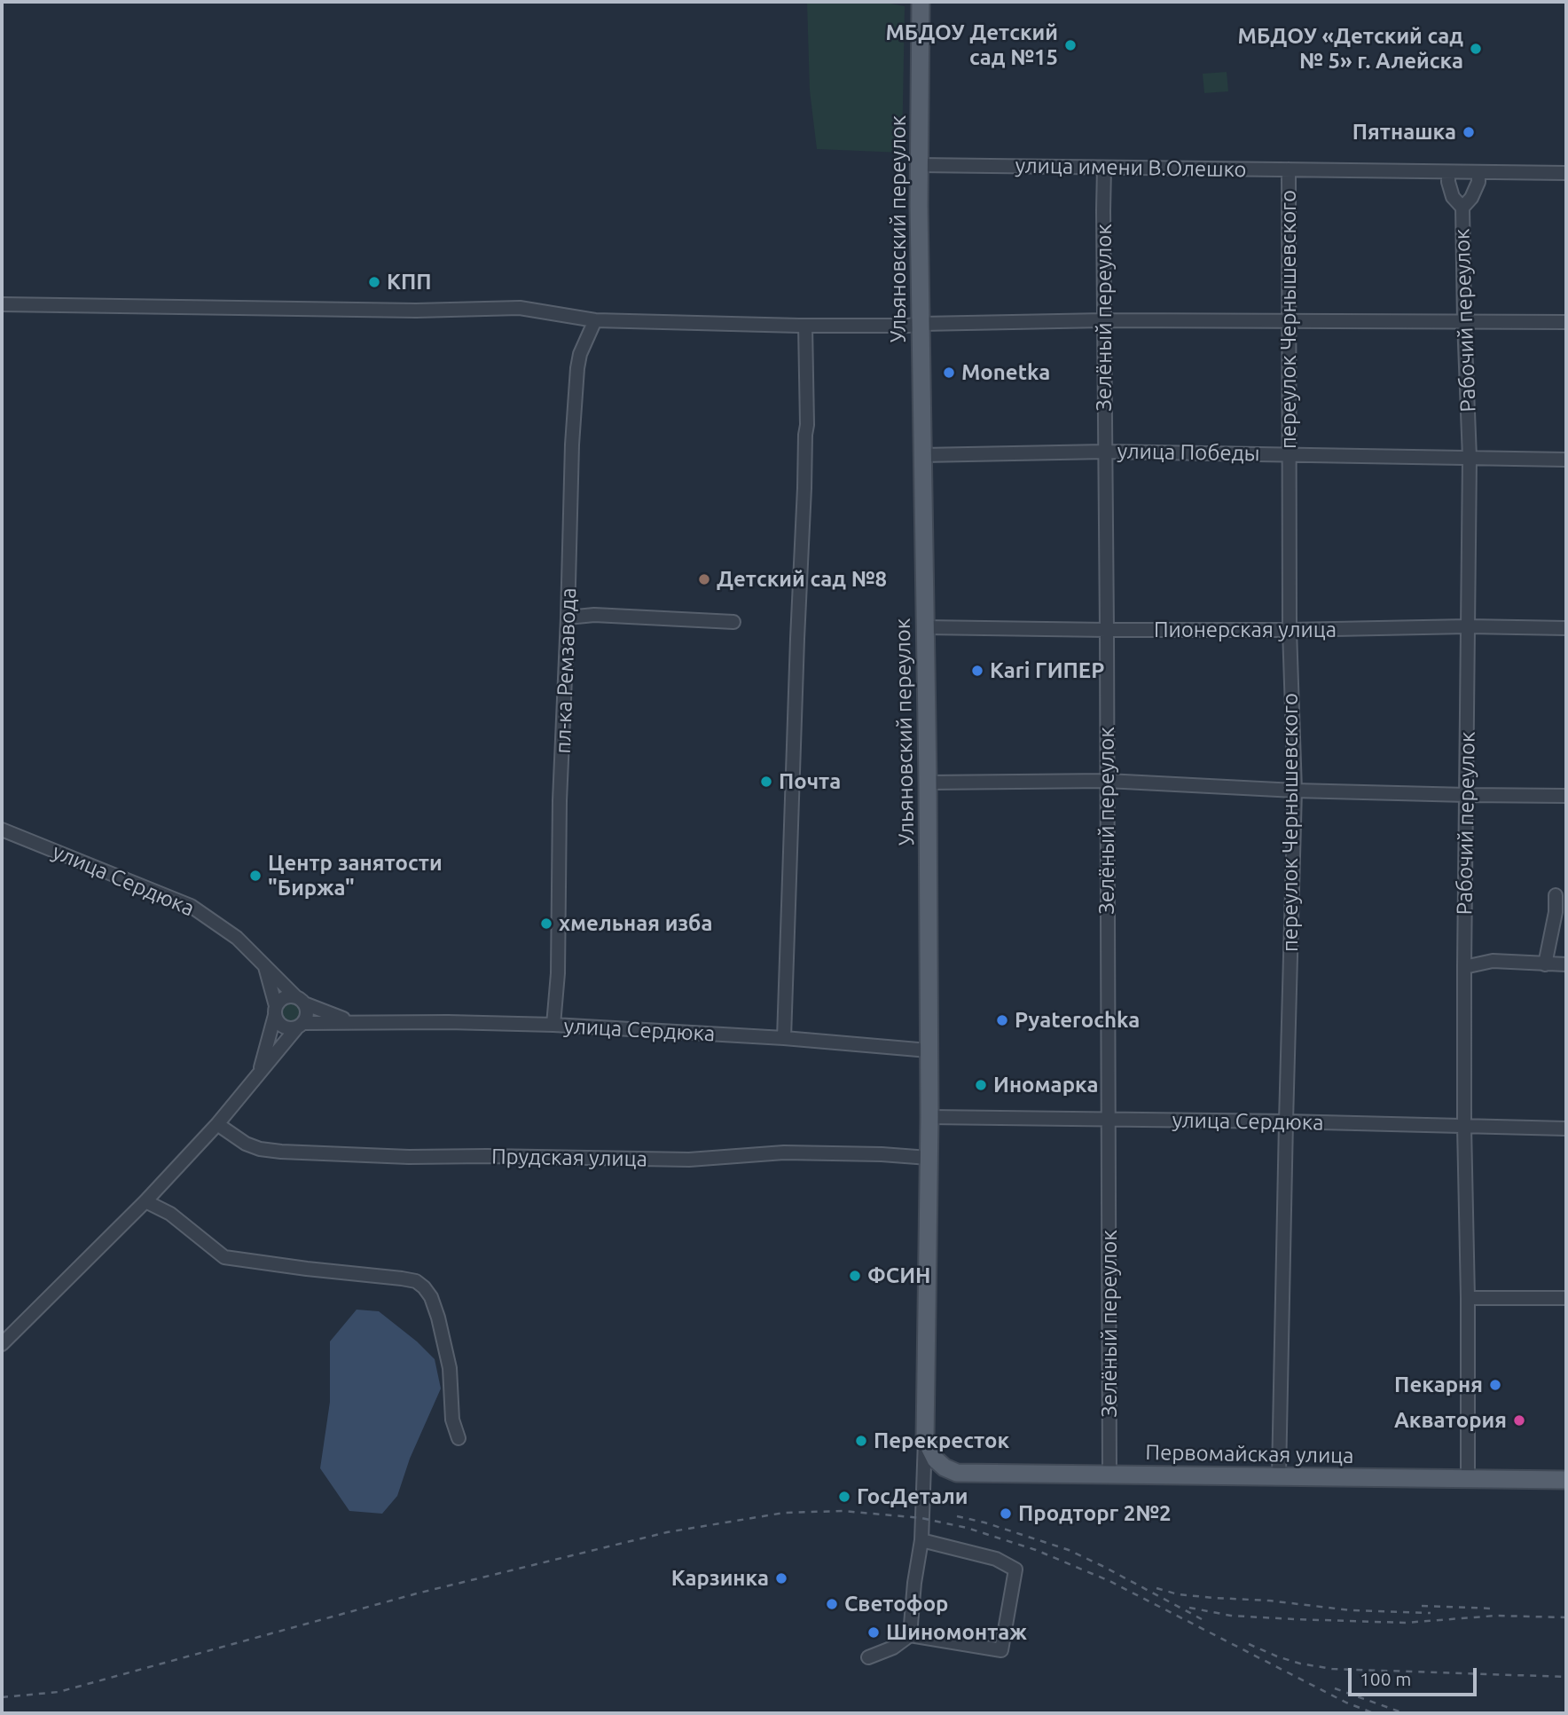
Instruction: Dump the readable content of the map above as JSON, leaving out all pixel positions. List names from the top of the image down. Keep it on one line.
{"streets":{"main road":["Ульяновский переулок","Первомайская улица"],"street":["улица имени В.Олешко","Зелёный переулок","переулок Чернышевского","Рабочий переулок","улица Победы","Пионерская улица","пл-ка Ремзавода","улица Сердюка","Прудская улица"]},"crossings":[["улица имени В.Олешко","Ульяновский переулок"],["улица имени В.Олешко","Зелёный переулок"],["улица имени В.Олешко","переулок Чернышевского"],["улица имени В.Олешко","Рабочий переулок"],["Ульяновский переулок","улица Победы"],["Ульяновский переулок","Пионерская улица"],["Ульяновский переулок","улица Сердюка"],["Ульяновский переулок","Прудская улица"],["Ульяновский переулок","Первомайская улица"],["Зелёный переулок","улица Победы"],["Зелёный переулок","Пионерская улица"],["Зелёный переулок","улица Сердюка"],["Зелёный переулок","Первомайская улица"],["переулок Чернышевского","улица Победы"],["переулок Чернышевского","Пионерская улица"],["переулок Чернышевского","улица Сердюка"],["переулок Чернышевского","Первомайская улица"],["Рабочий переулок","улица Победы"],["Рабочий переулок","Пионерская улица"],["Рабочий переулок","улица Сердюка"],["Рабочий переулок","Первомайская улица"],["пл-ка Ремзавода","улица Сердюка"]],"places":["МБДОУ Детский сад №15","МБДОУ «Детский сад № 5» г. Алейска","Пятнашка","КПП","Monetka","Детский сад №8","Kari ГИПЕР","Почта","Центр занятости \"Биржа\"","хмельная изба","Pyaterochka","Иномарка","ФСИН","Пекарня","Акватория","Перекресток","ГосДетали","Продторг 2№2","Карзинка","Светофор","Шиномонтаж"],"scale_bar":"100 m"}
